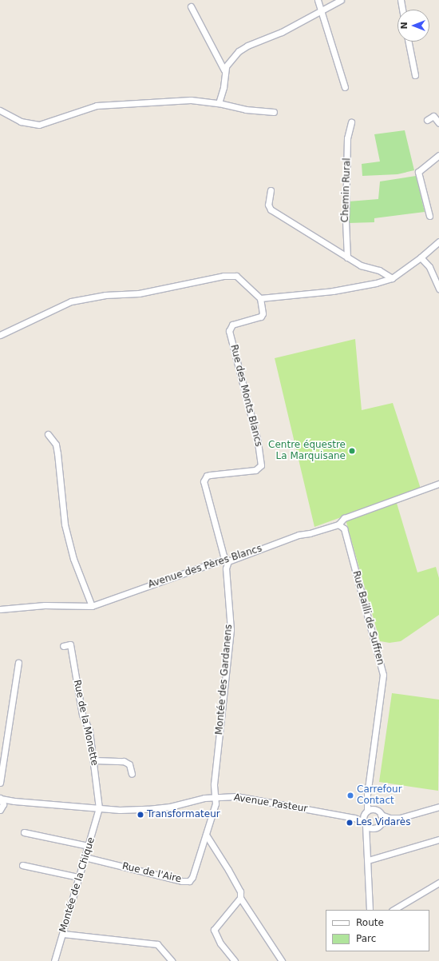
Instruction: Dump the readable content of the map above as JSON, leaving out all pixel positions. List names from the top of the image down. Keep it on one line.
{"streets":{"street":["Chemin Rural","Rue des Monts Blancs","Avenue des Pères Blancs","Rue Bailli de Suffren","Montée des Gardanens","Rue de la Monette","Avenue Pasteur","Rue de l'Aire","Montée de la Chique"]},"crossings":[["Rue des Monts Blancs","Avenue des Pères Blancs"],["Rue des Monts Blancs","Montée des Gardanens"],["Avenue des Pères Blancs","Rue Bailli de Suffren"],["Avenue des Pères Blancs","Montée des Gardanens"],["Rue Bailli de Suffren","Avenue Pasteur"],["Montée des Gardanens","Avenue Pasteur"],["Montée des Gardanens","Rue de l'Aire"],["Rue de la Monette","Avenue Pasteur"],["Rue de la Monette","Montée de la Chique"],["Avenue Pasteur","Rue de l'Aire"],["Avenue Pasteur","Montée de la Chique"],["Rue de l'Aire","Montée de la Chique"]],"places":["Centre équestre La Marquisane","Carrefour Contact","Transformateur","Les Vidarès"],"legend":["Route","Parc"],"north":"left"}
